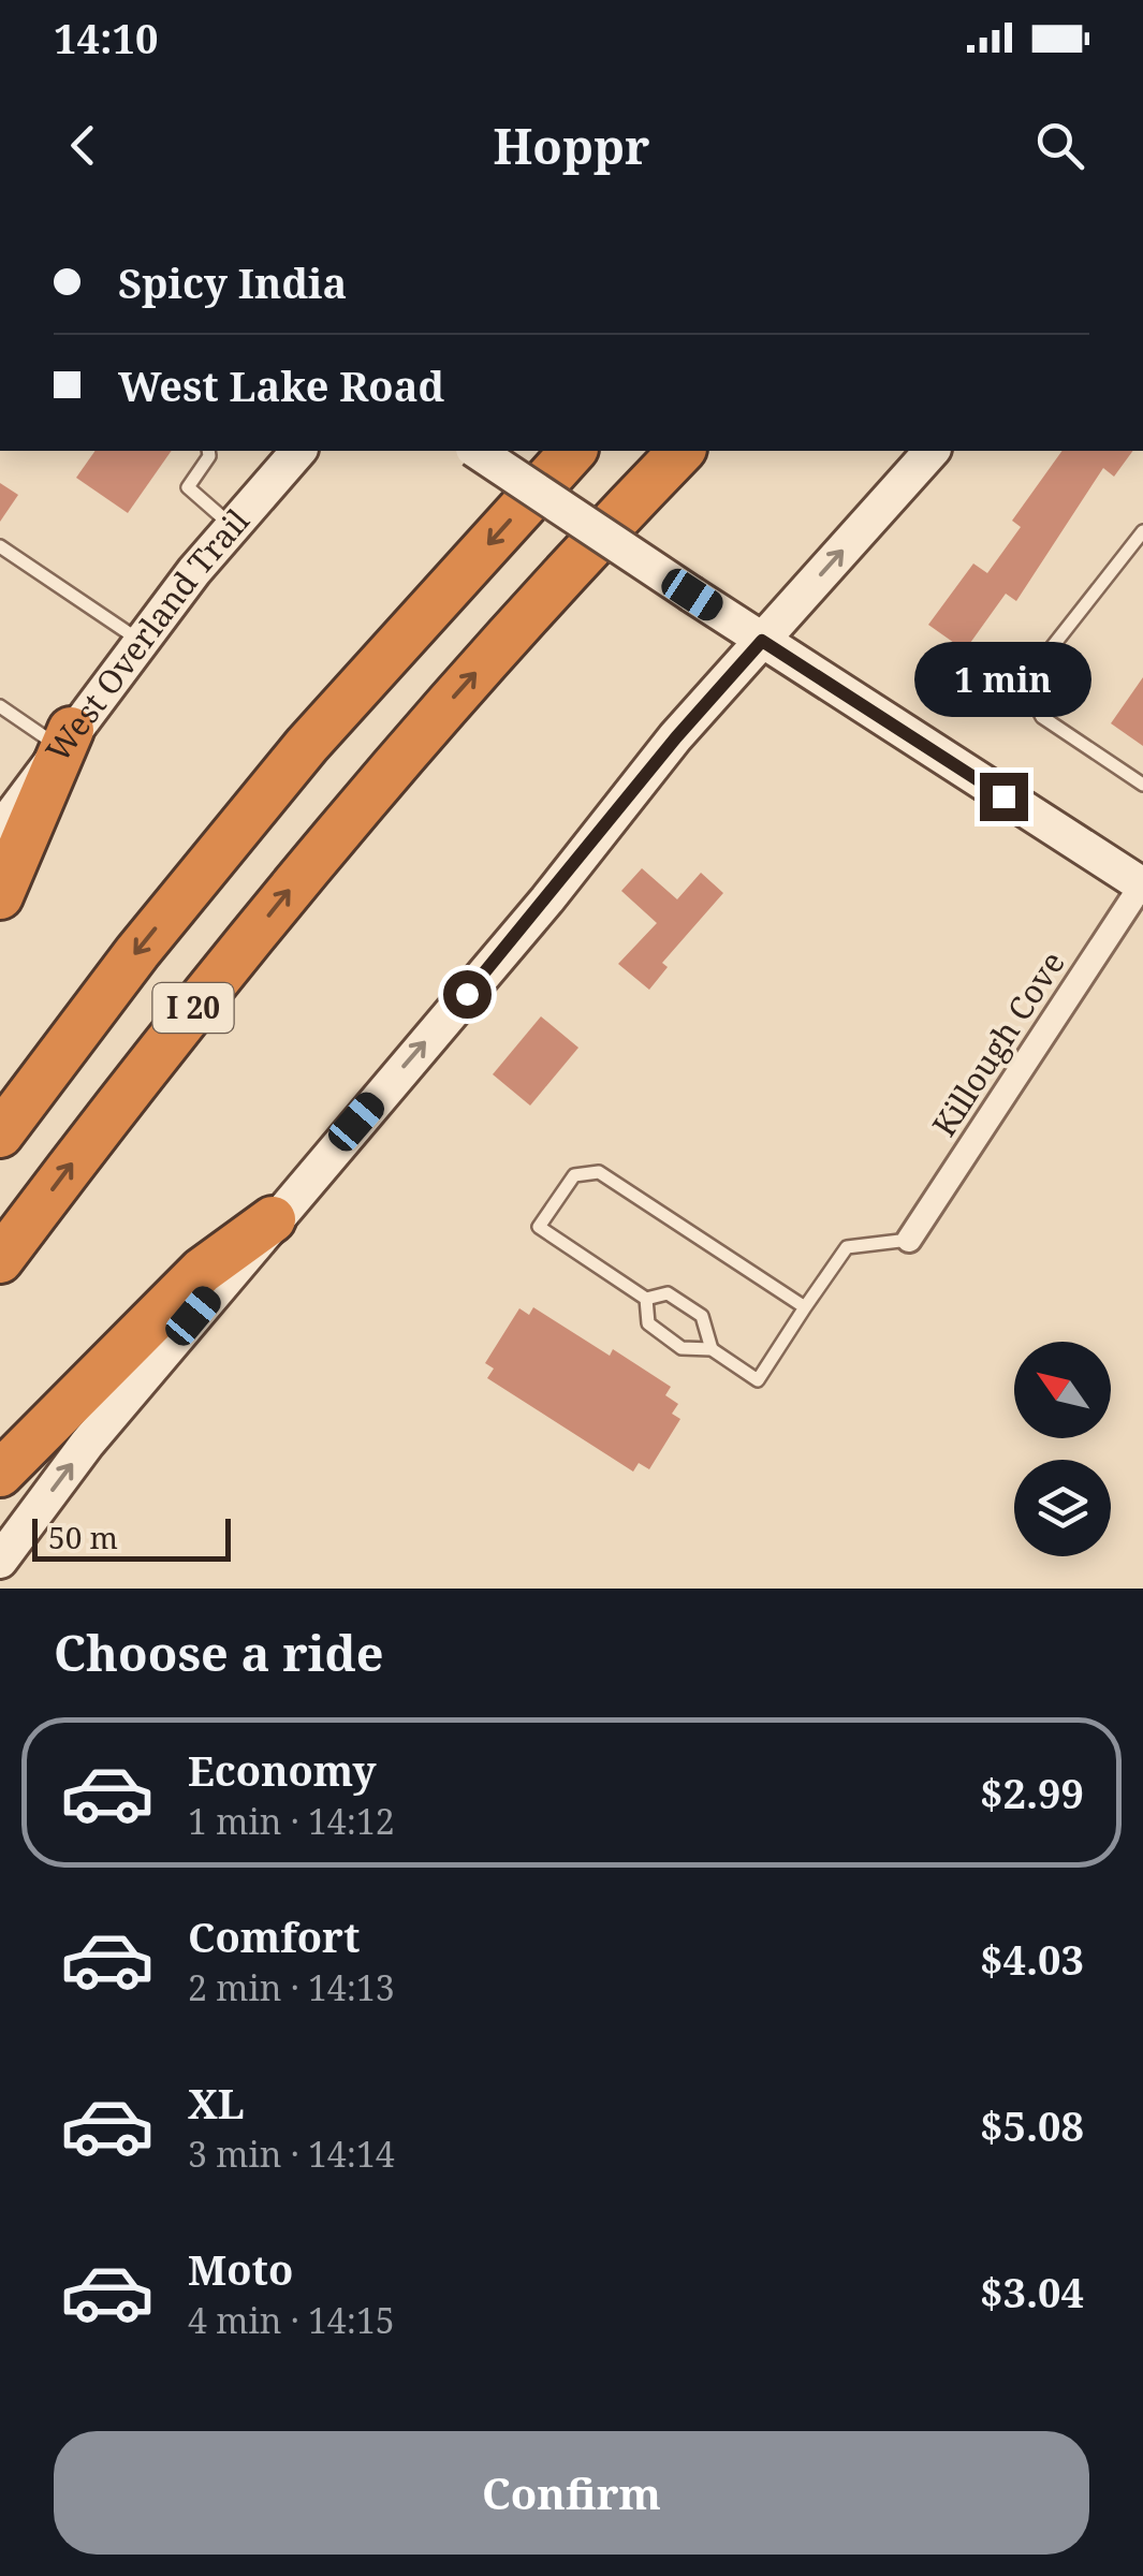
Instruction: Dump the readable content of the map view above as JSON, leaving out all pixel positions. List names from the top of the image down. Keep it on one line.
{"streets":{"highway":["I 20"],"main road":["West Overland Trail"],"street":["Killough Cove"]},"scale_bar":"50 m","north":"top left","page":{"status":"14:10","header":"Hoppr","banner":["Spicy India","West Lake Road"],"bubble":"1 min","scale":"50 m","heading":"Choose a ride","list":[{"name":"Economy","note":"1 min · 14:12","value":"$2.99"},{"name":"Comfort","note":"2 min · 14:13","value":"$4.03"},{"name":"XL","note":"3 min · 14:14","value":"$5.08"},{"name":"Moto","note":"4 min · 14:15","value":"$3.04"}],"buttons":"Confirm"}}
